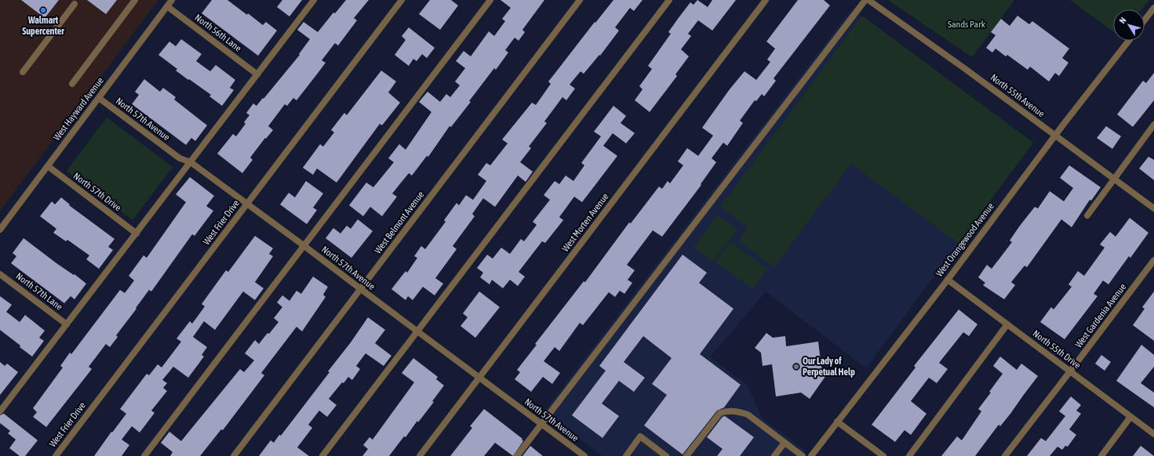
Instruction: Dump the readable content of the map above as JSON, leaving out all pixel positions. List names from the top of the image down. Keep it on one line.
{"streets":{"street":["North 56th Lane","North 55th Avenue","West Hayward Avenue","North 57th Avenue","North 57th Drive","West Frier Drive","West Belmont Avenue","West Morten Avenue","West Orangewood Avenue","North 57th Lane","West Gardenia Avenue","North 55th Drive"]},"crossings":[["North 56th Lane","West Hayward Avenue"],["North 55th Avenue","West Orangewood Avenue"],["West Hayward Avenue","North 57th Avenue"],["West Hayward Avenue","North 57th Drive"],["North 57th Avenue","West Frier Drive"],["North 57th Avenue","West Belmont Avenue"],["North 57th Avenue","West Morten Avenue"],["West Orangewood Avenue","North 55th Drive"],["West Gardenia Avenue","North 55th Drive"]],"parks":["Sands Park"],"places":["Walmart Supercenter","Our Lady of Perpetual Help"],"north":"top left"}
